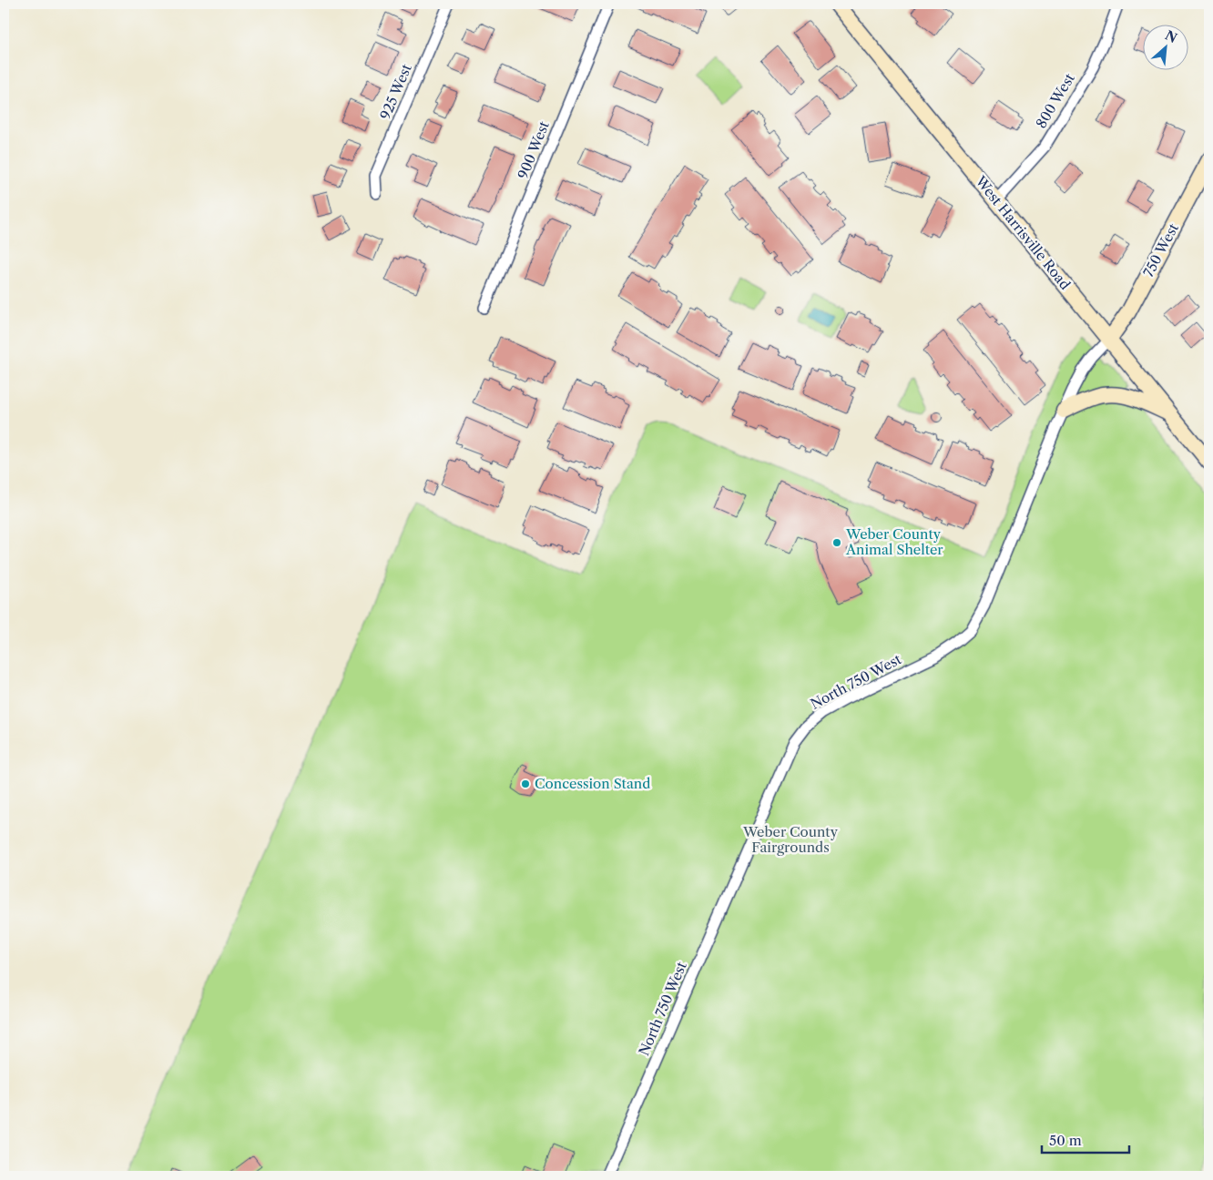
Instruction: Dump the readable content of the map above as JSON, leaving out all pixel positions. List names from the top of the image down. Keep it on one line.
{"streets":{"main road":["West Harrisville Road","750 West"],"street":["925 West","800 West","900 West","North 750 West"]},"crossings":[["800 West","West Harrisville Road"],["West Harrisville Road","750 West"],["West Harrisville Road","North 750 West"],["750 West","North 750 West"]],"parks":["Weber County Fairgrounds"],"places":["Weber County Animal Shelter","Concession Stand"],"scale_bar":"50 m","north":"top right"}
